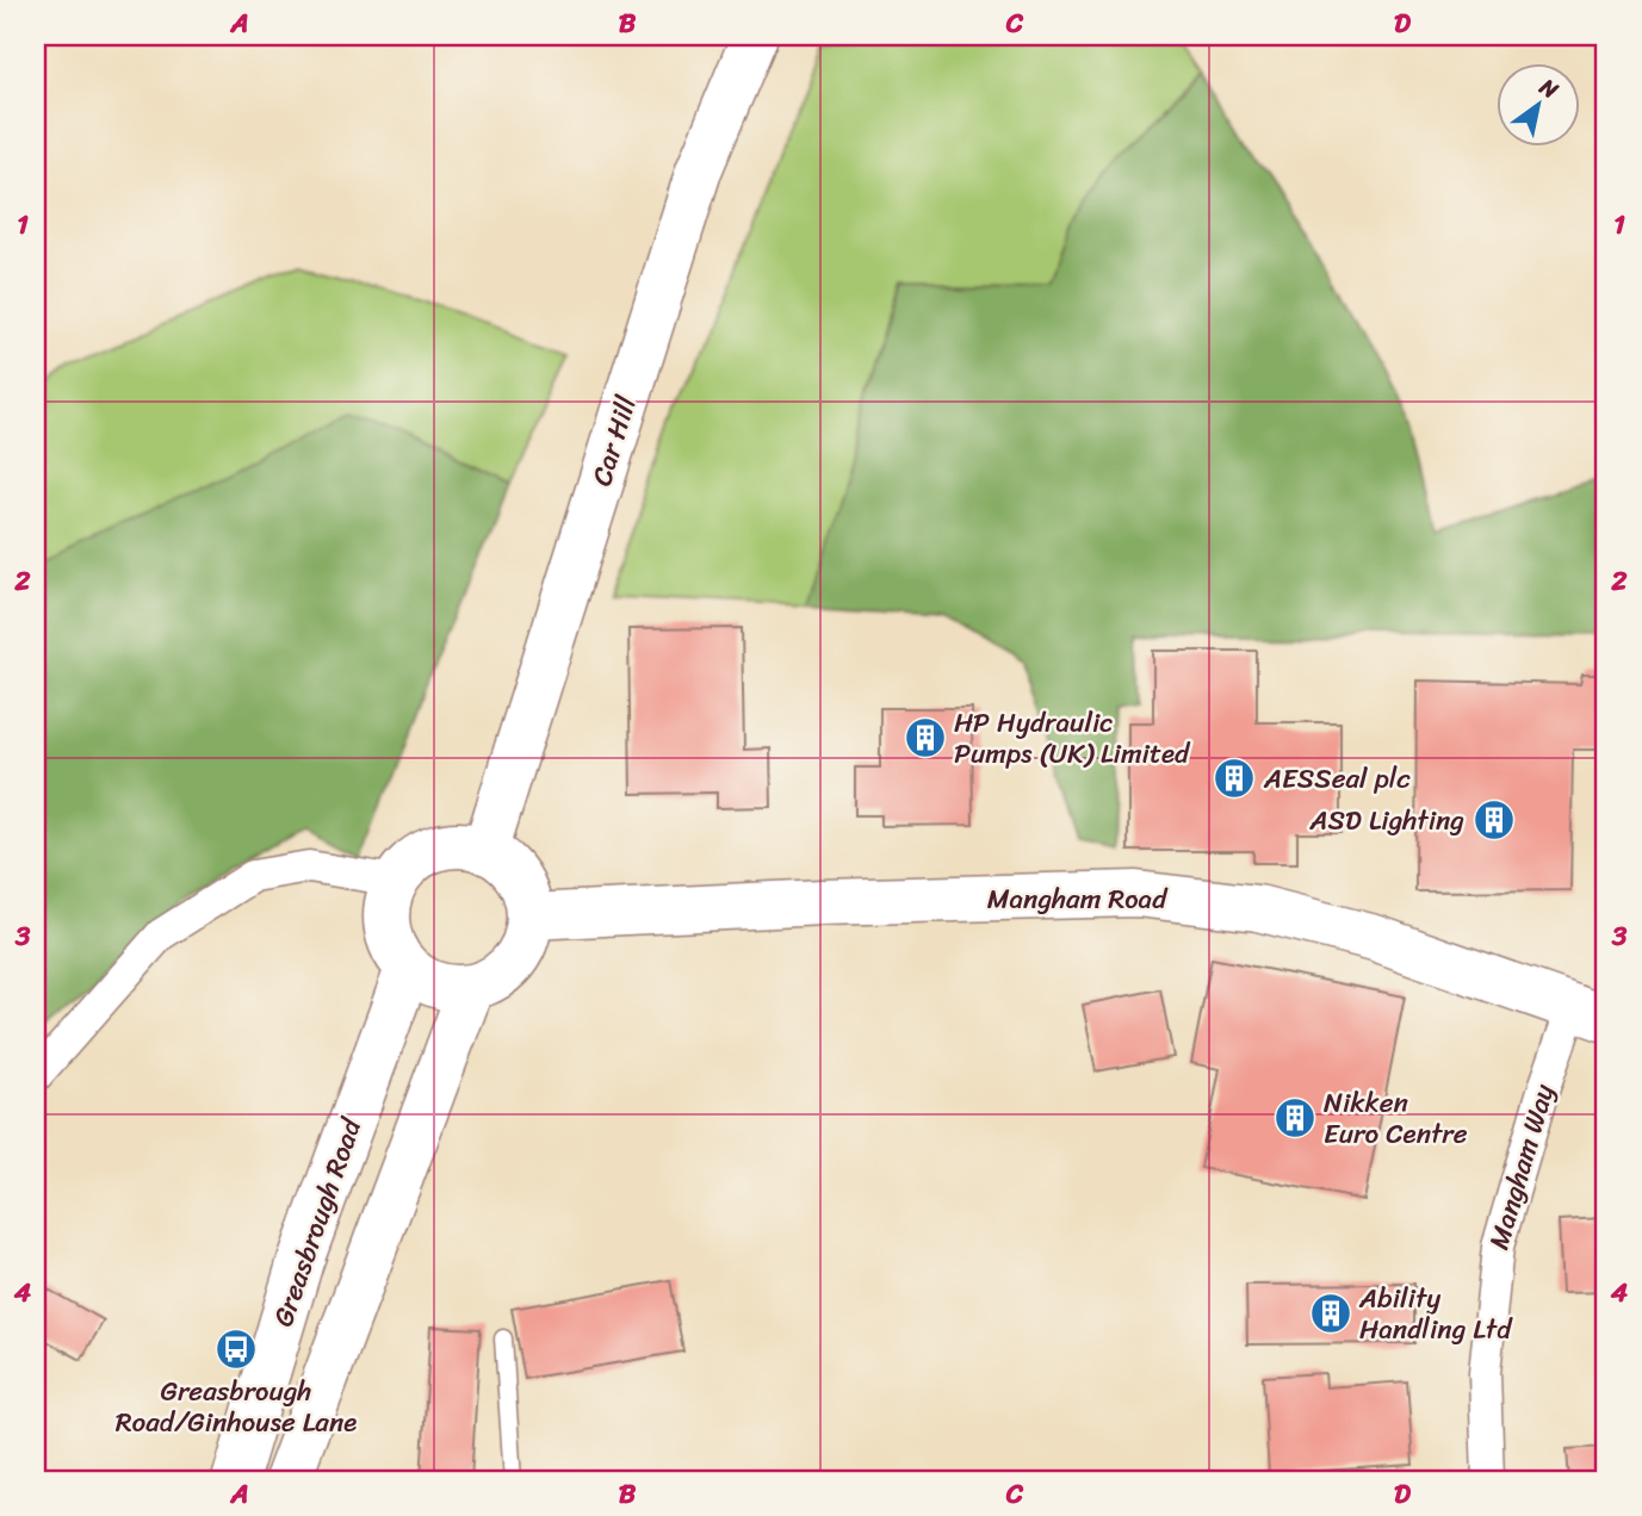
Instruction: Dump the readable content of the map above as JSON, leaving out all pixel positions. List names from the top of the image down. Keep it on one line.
{"streets":{"main road":["Car Hill","Mangham Road","Greasbrough Road"],"street":["Mangham Way"]},"crossings":[["Car Hill","Mangham Road"],["Car Hill","Greasbrough Road"],["Mangham Road","Mangham Way"],["Mangham Road","Greasbrough Road"]],"places":{"building":["HP Hydraulic Pumps (UK) Limited","AESSeal plc","ASD Lighting","Nikken Euro Centre","Ability Handling Ltd"],"bus stop":["Greasbrough Road/Ginhouse Lane"]},"north":"top right","grid":{"columns":["A","B","C","D"],"rows":["1","2","3","4"]}}
